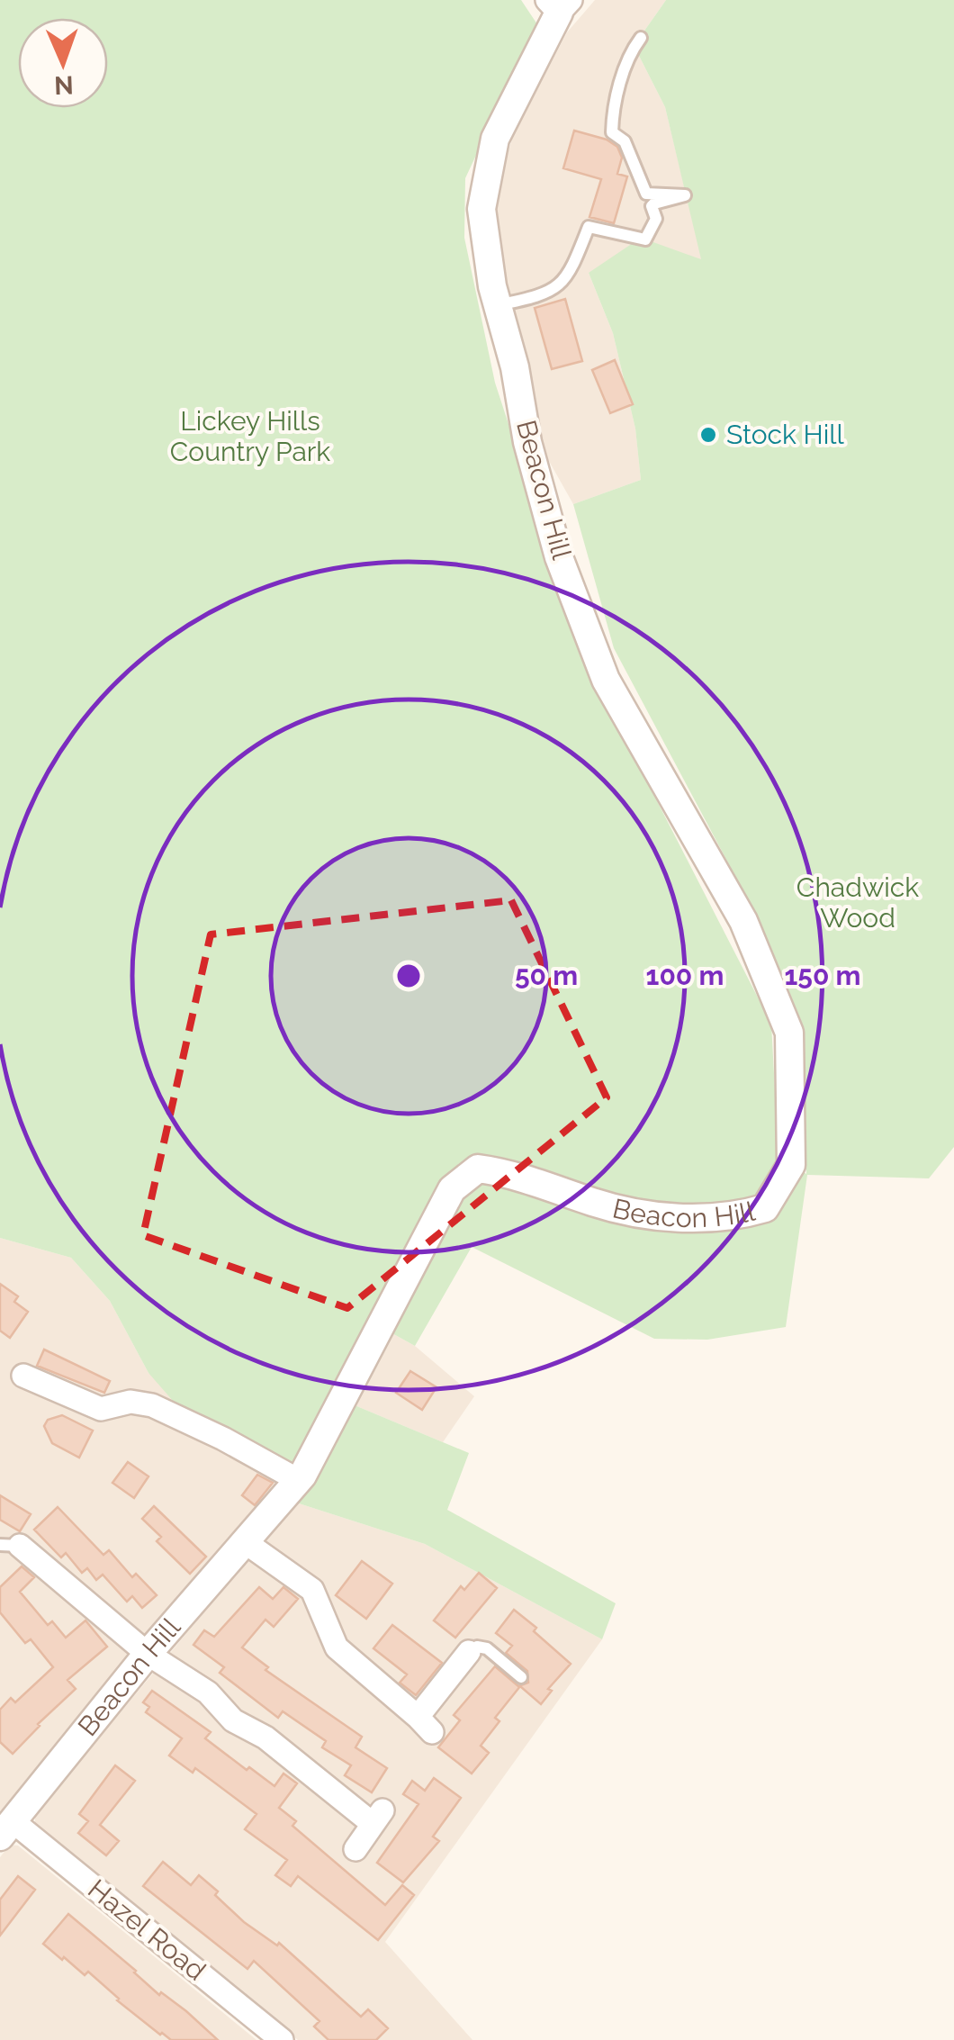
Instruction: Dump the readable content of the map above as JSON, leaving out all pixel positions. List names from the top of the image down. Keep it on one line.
{"streets":{"street":["Beacon Hill","Hazel Road"]},"crossings":[["Beacon Hill","Hazel Road"]],"parks":["Lickey Hills Country Park","Chadwick Wood"],"places":["Stock Hill"],"north":"bottom","rings":["50 m","100 m","150 m"]}
